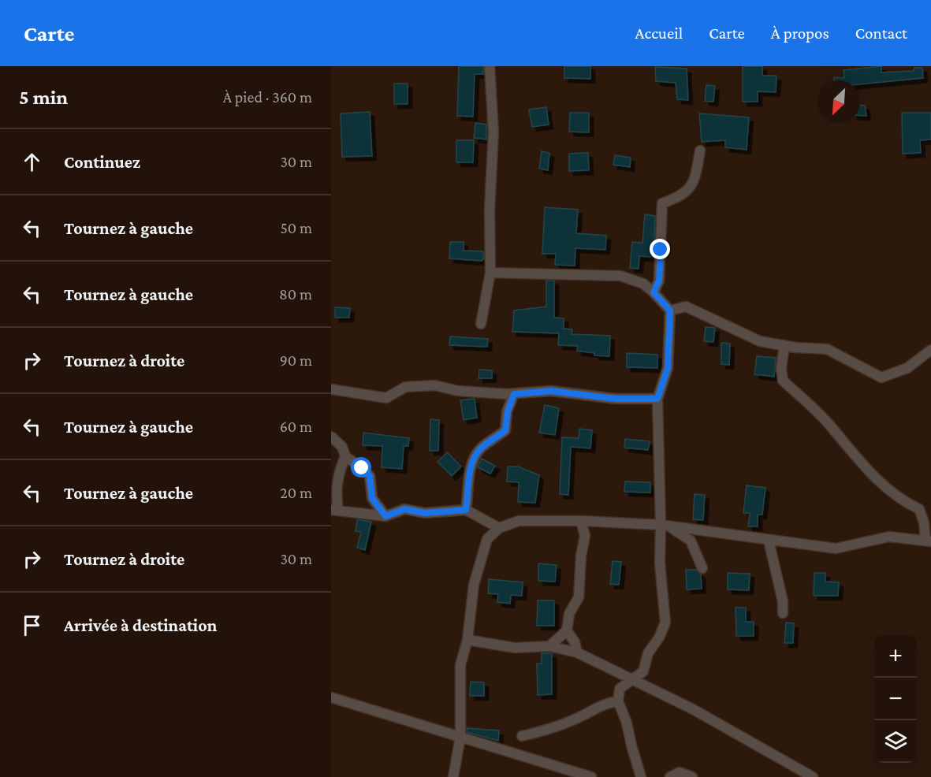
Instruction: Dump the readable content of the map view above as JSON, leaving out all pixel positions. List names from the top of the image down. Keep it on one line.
{"north":"bottom left","page":{"header":"Carte","nav":["Accueil","Carte","À propos","Contact"],"heading":["5 min","À pied · 360 m"],"list":[["Continuez","30 m"],["Tournez à gauche","50 m"],["Tournez à gauche","80 m"],["Tournez à droite","90 m"],["Tournez à gauche","60 m"],["Tournez à gauche","20 m"],["Tournez à droite","30 m"],"Arrivée à destination"],"map_buttons":["+","−"]}}
